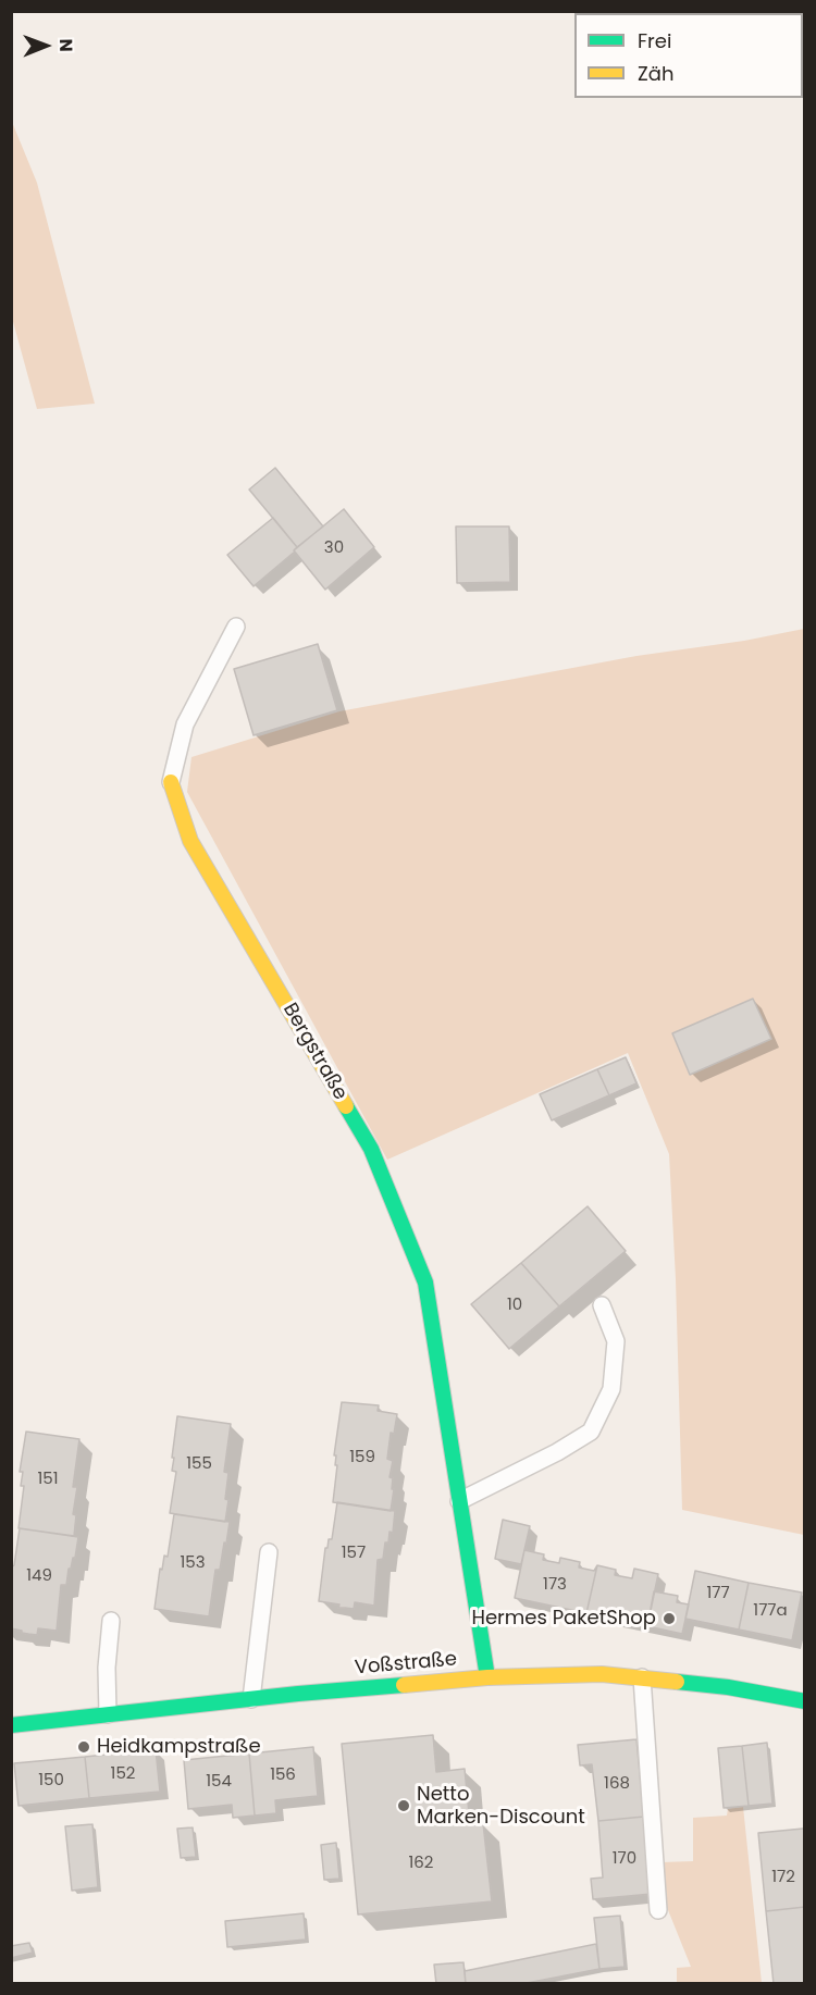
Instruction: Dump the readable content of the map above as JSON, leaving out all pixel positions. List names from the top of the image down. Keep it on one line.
{"streets":{"street":["Bergstraße","Voßstraße"]},"crossings":[["Bergstraße","Voßstraße"]],"places":["Hermes PaketShop","Heidkampstraße","Netto Marken-Discount"],"house_numbers":["30","10","159","155","151","157","153","149","173","177","177a","152","156","150","154","168","170","162","172"],"legend":["Frei","Zäh"],"north":"right"}
